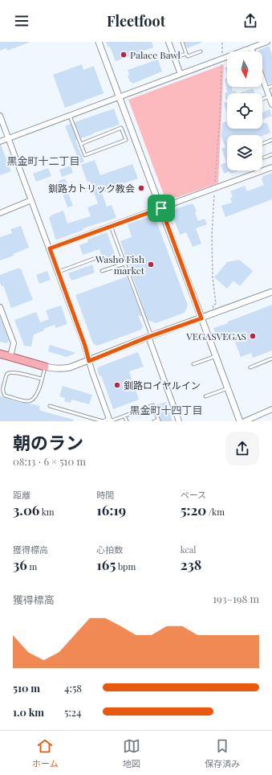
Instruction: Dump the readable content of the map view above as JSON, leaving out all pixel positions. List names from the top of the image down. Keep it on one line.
{"districts":["黒金町十二丁目","黒金町十四丁目"],"places":["Palace Bawl","釧路カトリック教会","Washo Fish market","VEGASVEGAS","釧路ロイヤルイン"],"north":"bottom","page":{"header":"Fleetfoot","heading":["朝のラン","08:13 · 6 × 510 m"],"stats":[["距離","3.06 km"],["時間","16:19"],["ペース","5:20 /km"],["獲得標高","36 m"],["心拍数","165 bpm"],["kcal","238"]],"chart":["獲得標高","193–198 m"],"list":[{"name":"510 m","note":"4:58"},{"name":"1.0 km","note":"5:24"}],"tabs":["ホーム","地図","保存済み"]}}
